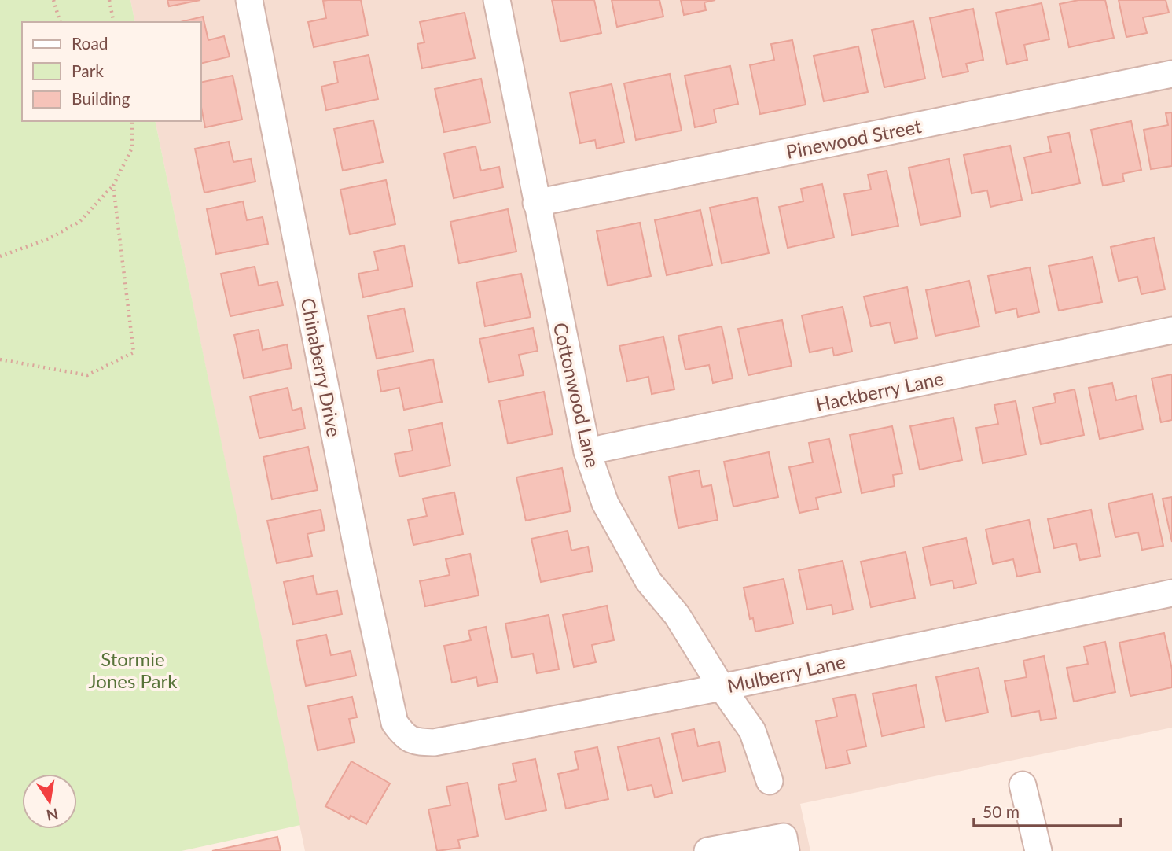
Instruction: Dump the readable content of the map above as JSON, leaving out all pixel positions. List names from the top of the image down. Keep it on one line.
{"streets":{"street":["Pinewood Street","Chinaberry Drive","Hackberry Lane","Cottonwood Lane","Mulberry Lane"]},"crossings":[["Pinewood Street","Cottonwood Lane"],["Chinaberry Drive","Mulberry Lane"],["Hackberry Lane","Cottonwood Lane"],["Cottonwood Lane","Mulberry Lane"]],"parks":["Stormie Jones Park"],"legend":["Road","Park","Building"],"scale_bar":"50 m","north":"bottom"}
